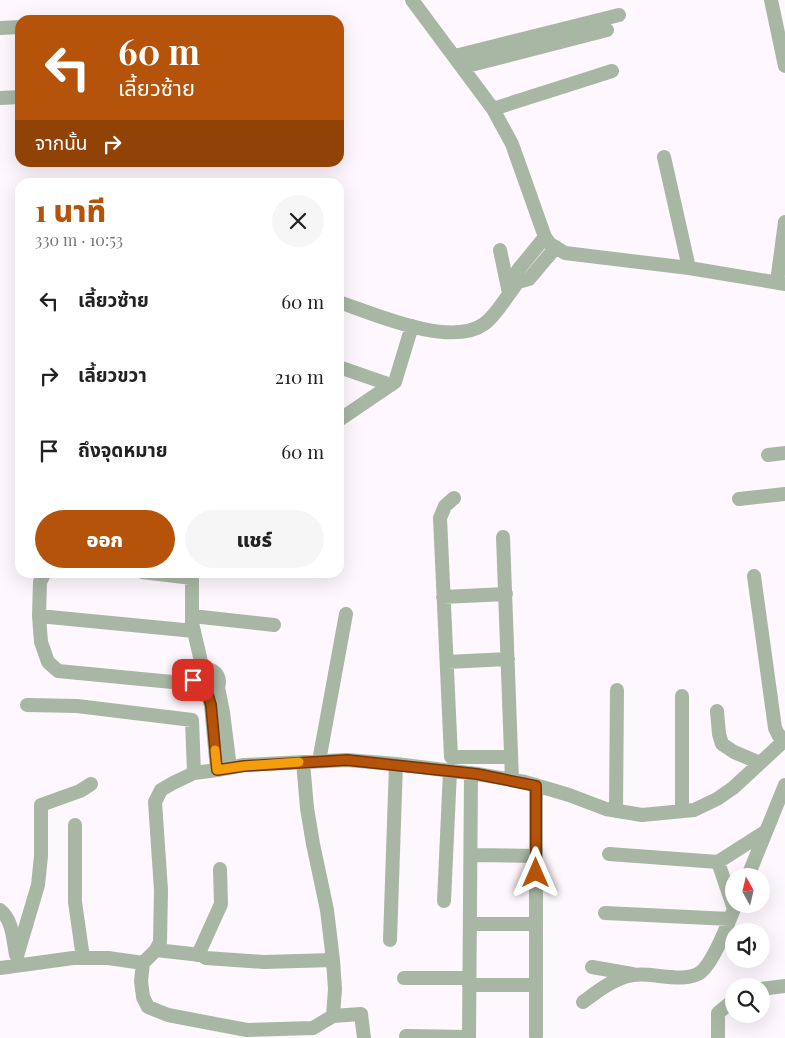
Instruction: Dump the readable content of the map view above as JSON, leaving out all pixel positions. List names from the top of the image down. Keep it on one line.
{"north":"top","page":{"turn":["60 m","เลี้ยวซ้าย"],"then":"จากนั้น","heading":["1 นาที","330 m · 10:53"],"list":[{"name":"เลี้ยวซ้าย","value":"60 m"},{"name":"เลี้ยวขวา","value":"210 m"},{"name":"ถึงจุดหมาย","value":"60 m"}],"buttons":["ออก","แชร์"]}}
